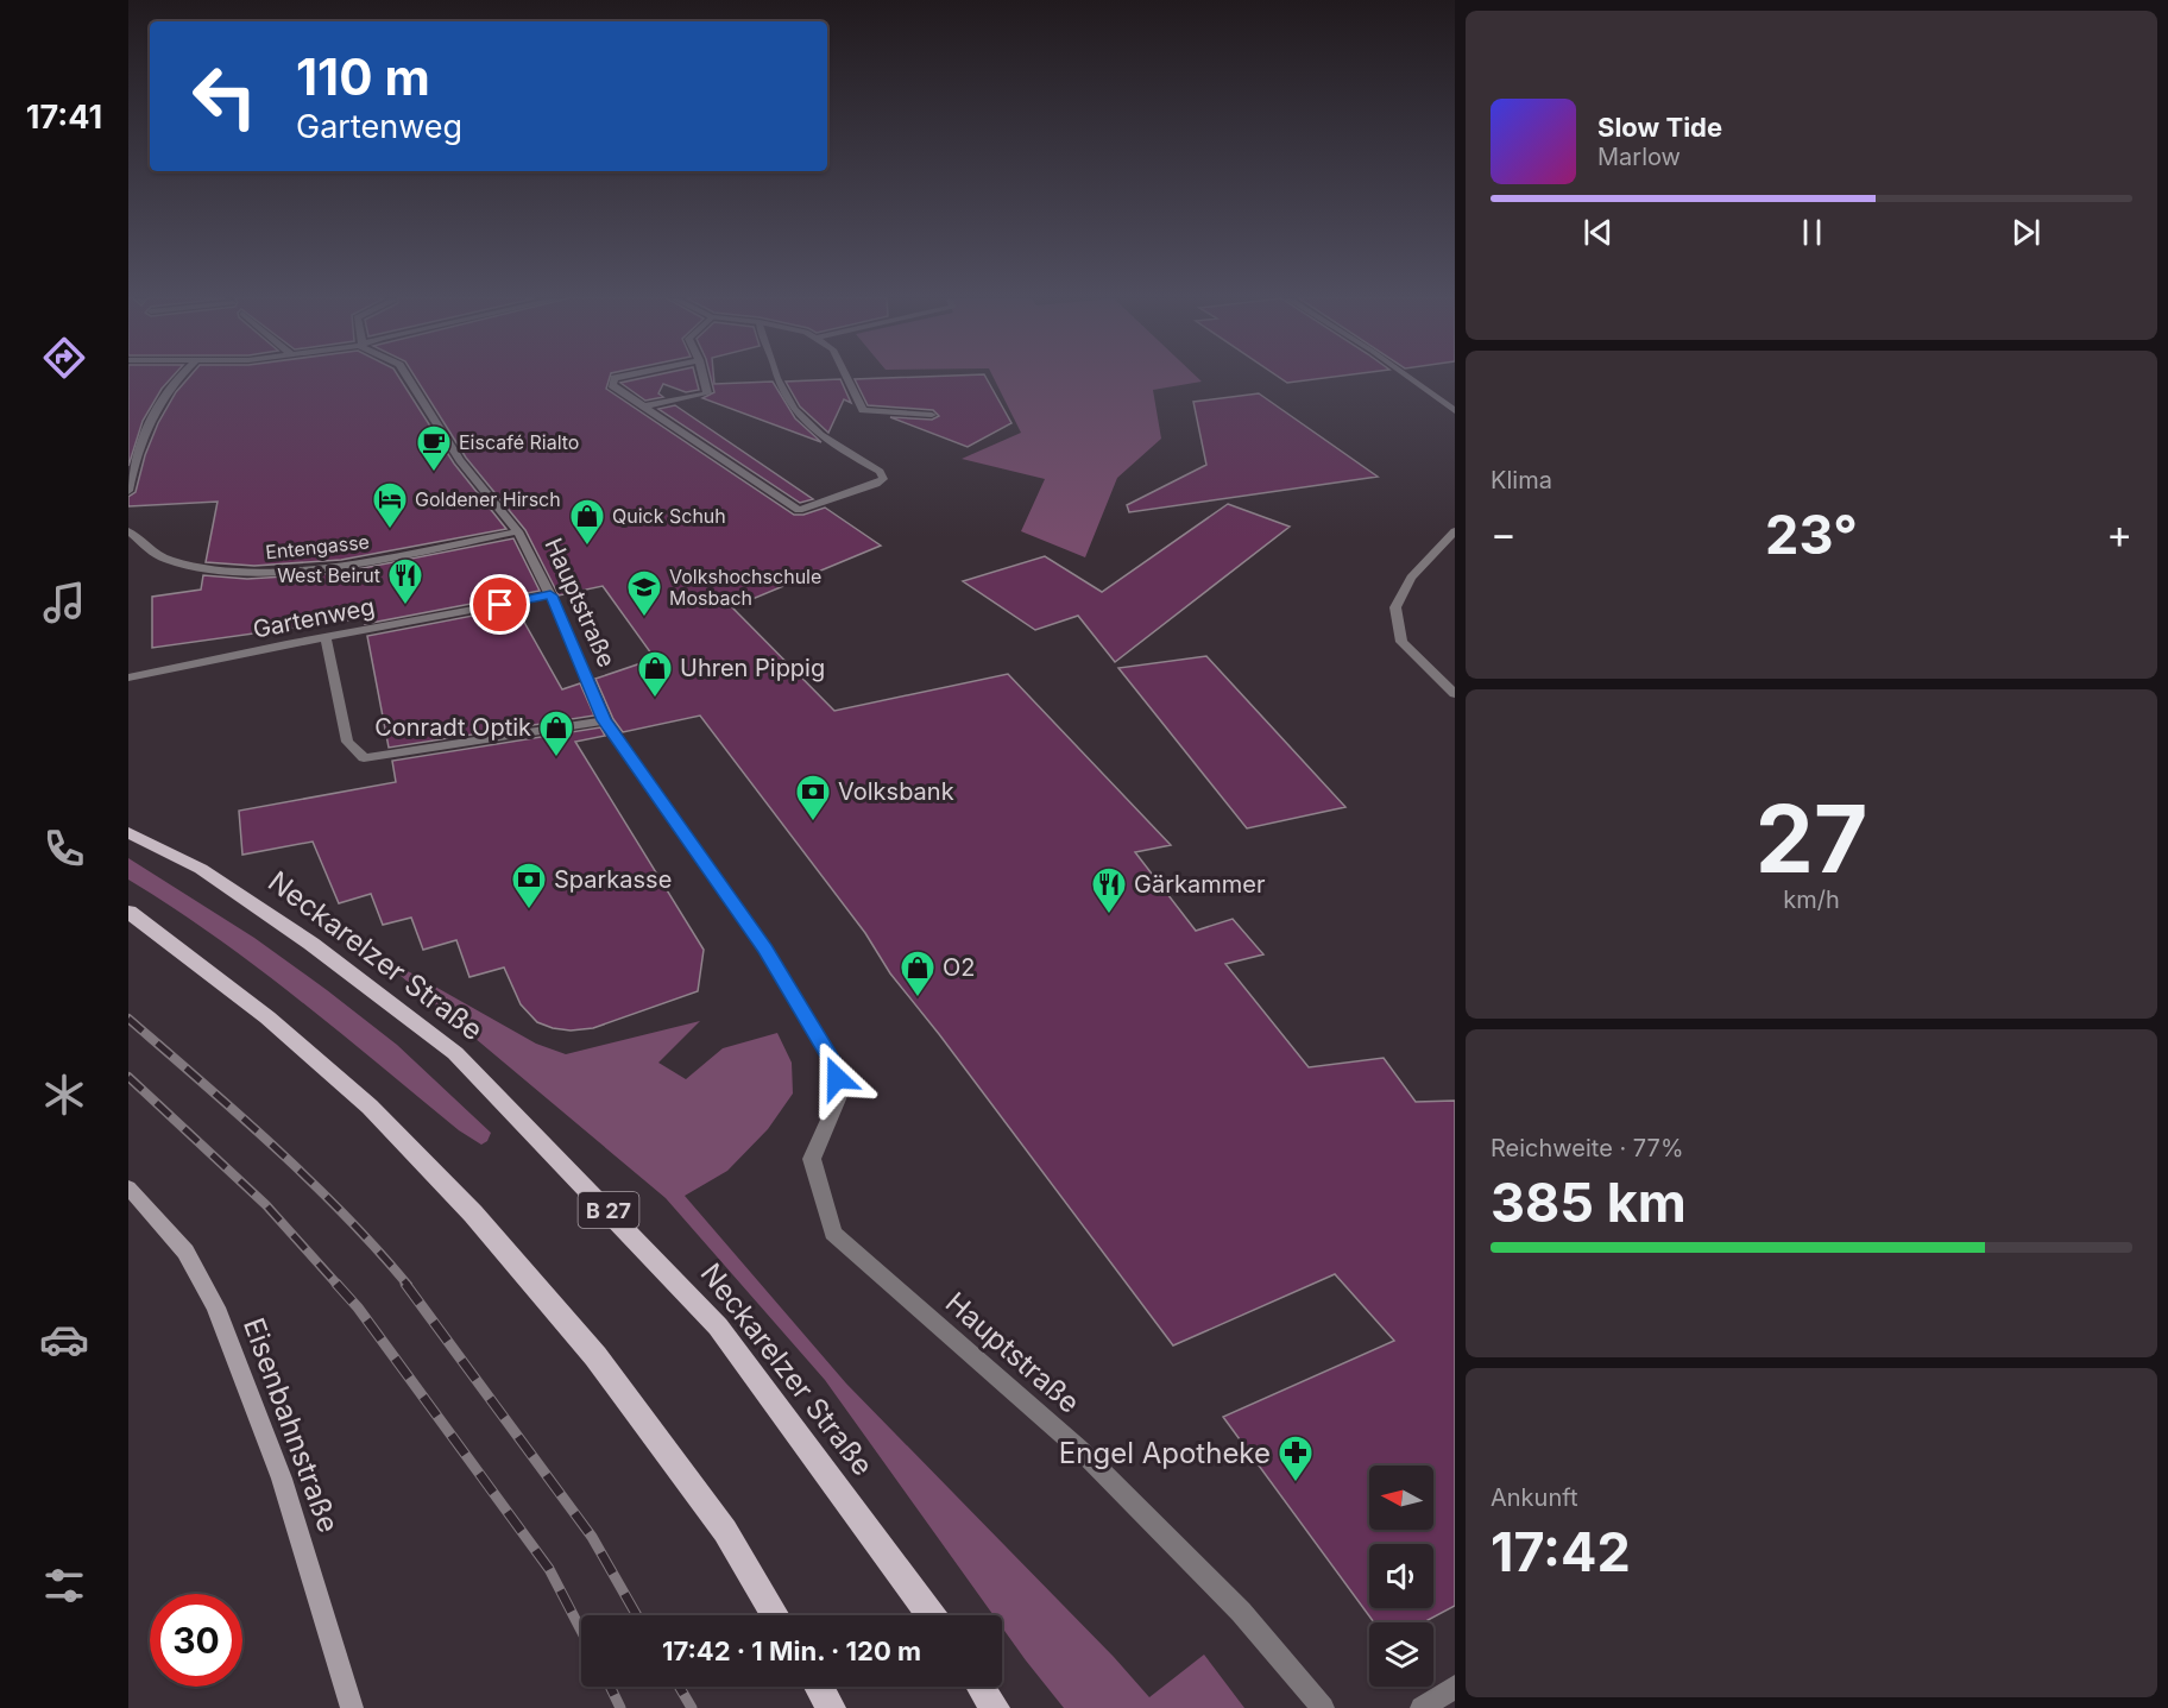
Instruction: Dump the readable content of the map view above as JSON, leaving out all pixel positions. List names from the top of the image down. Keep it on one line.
{"streets":{"main road":["Neckarelzer Straße","B 27","Eisenbahnstraße"],"street":["Entengasse","Hauptstraße","Gartenweg"]},"crossings":[["Entengasse","Hauptstraße"],["Hauptstraße","Gartenweg"]],"places":{"cafe":["Eiscafé Rialto"],"hotel":["Goldener Hirsch"],"shop":["Quick Schuh","Uhren Pippig","Conradt Optik","O2"],"restaurant":["West Beirut","Gärkammer"],"school or university":["Volkshochschule Mosbach"],"bank":["Volksbank","Sparkasse"],"pharmacy":["Engel Apotheke"]},"north":"left","page":{"tabs":"17:41","turn":["110 m","Gartenweg"],"song":["Slow Tide","Marlow"],"tile":["Klima",["27","km/h"],["Reichweite · 77%","385 km"],["Ankunft","17:42"]],"heat":["−","23°","+"],"limit":"30","trip":"17:42 · 1 Min. · 120 m"}}
